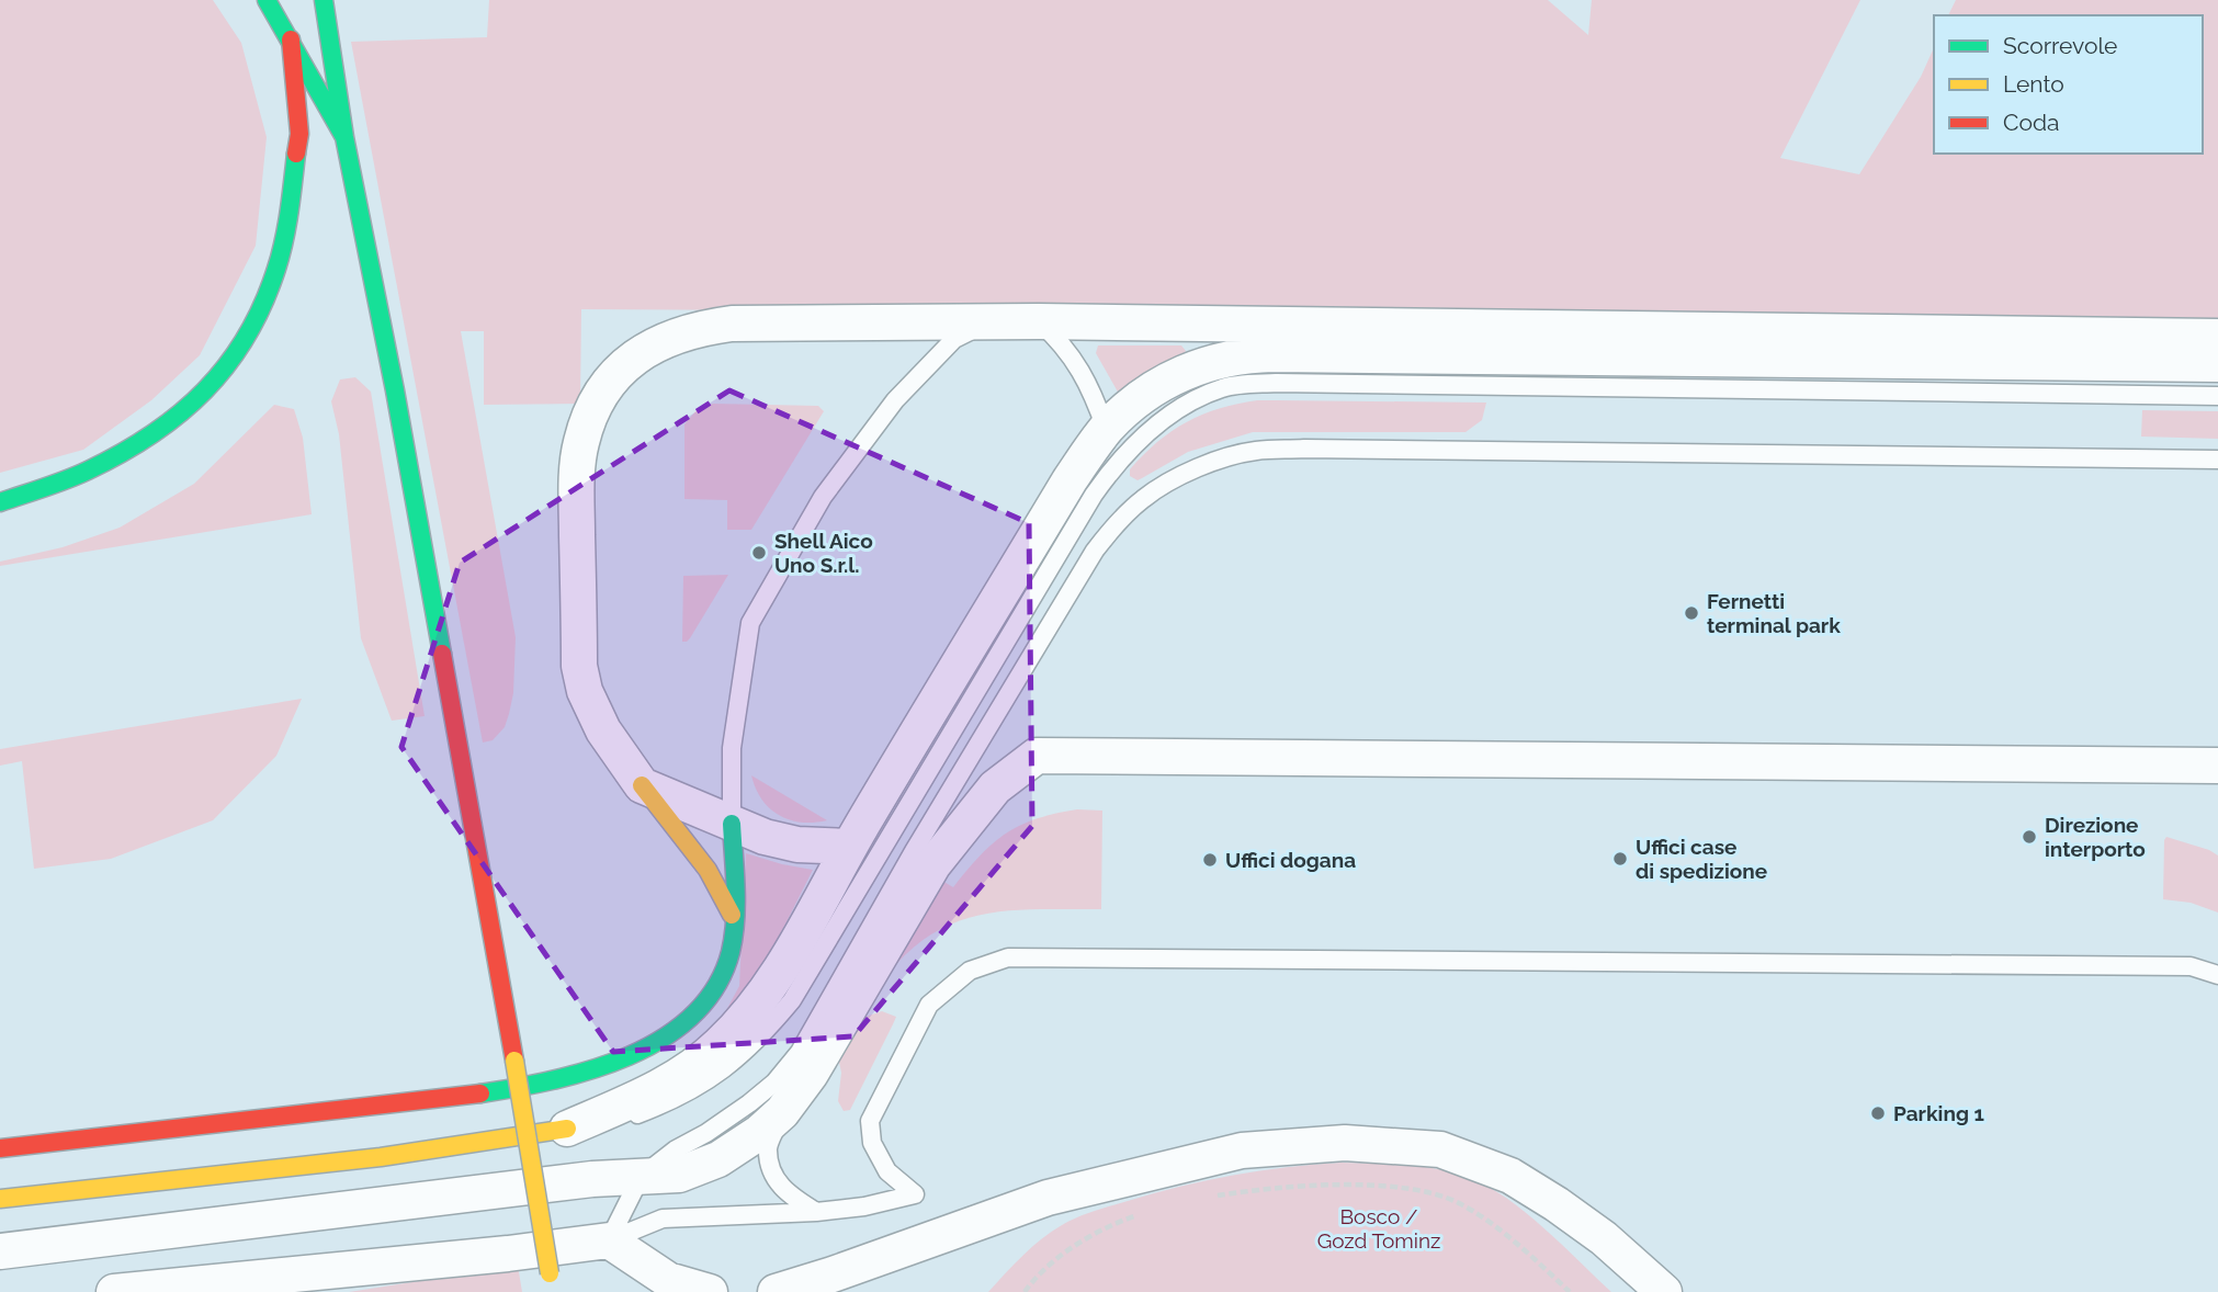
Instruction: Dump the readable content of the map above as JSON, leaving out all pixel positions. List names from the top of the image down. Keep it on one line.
{"parks":["Bosco / Gozd Tominz"],"places":["Shell Aico Uno S.r.l.","Fernetti terminal park","Direzione interporto","Uffici case di spedizione","Uffici dogana","Parking 1"],"legend":["Scorrevole","Lento","Coda"]}
